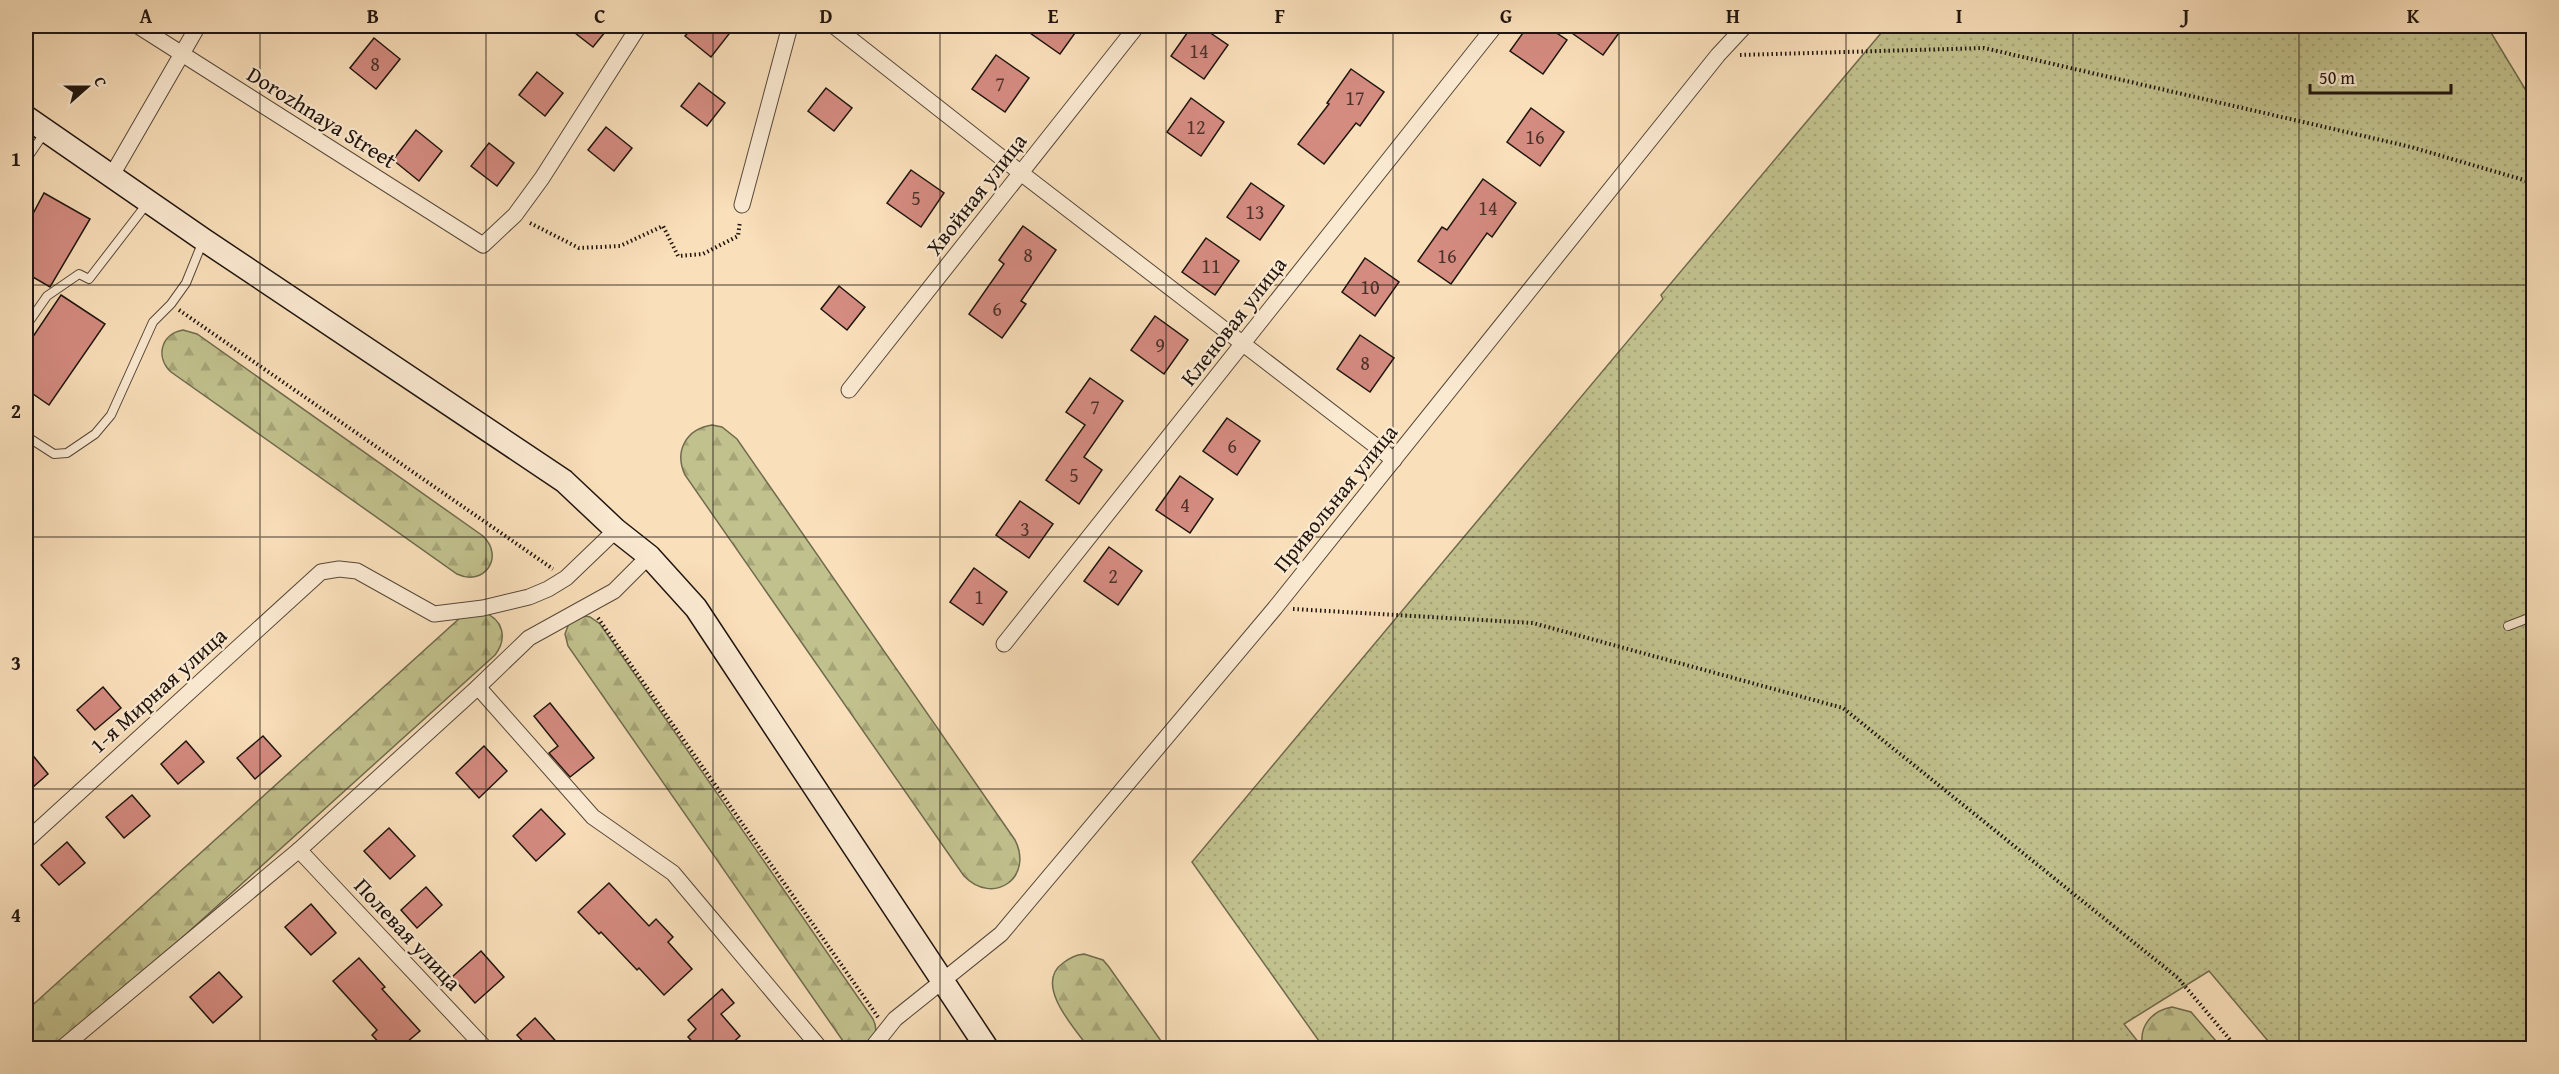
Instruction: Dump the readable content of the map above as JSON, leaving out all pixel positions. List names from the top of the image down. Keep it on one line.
{"streets":{"street":["Dorozhnaya Street","Хвойная улица","Кленовая улица","Привольная улица","1-я Мирная улица","Полевая улица"]},"house_numbers":["14","8","7","17","12","16","5","14","13","8","16","11","10","6","9","8","7","6","5","4","3","2","1"],"scale_bar":"50 m","north":"right","grid":{"columns":["A","B","C","D","E","F","G","H","I","J","K"],"rows":["1","2","3","4"]}}
